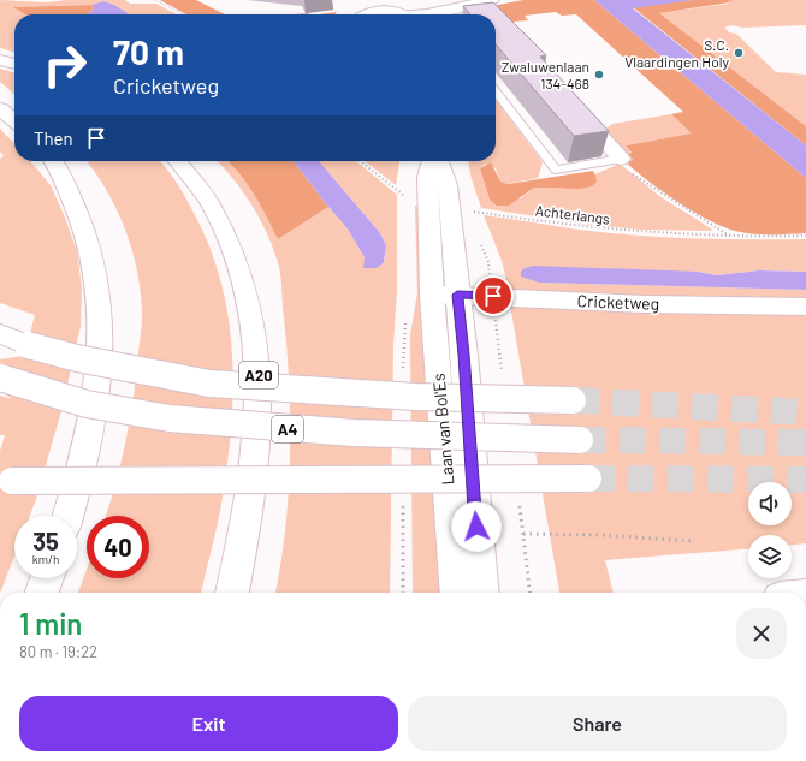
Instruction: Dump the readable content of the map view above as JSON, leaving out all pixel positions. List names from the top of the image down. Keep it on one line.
{"streets":{"main road":["Cricketweg","A20","A4","Laan van Bol'Es"],"path":["Achterlangs"]},"crossings":[["Cricketweg","Laan van Bol'Es"]],"places":["S.C. Vlaardingen Holy","Zwaluwenlaan 134-468"],"page":{"turn":["70 m","Cricketweg"],"then":"Then","speed":"35 km/h","limit":"40","heading":["1 min","80 m · 19:22"],"buttons":["Exit","Share"]}}
